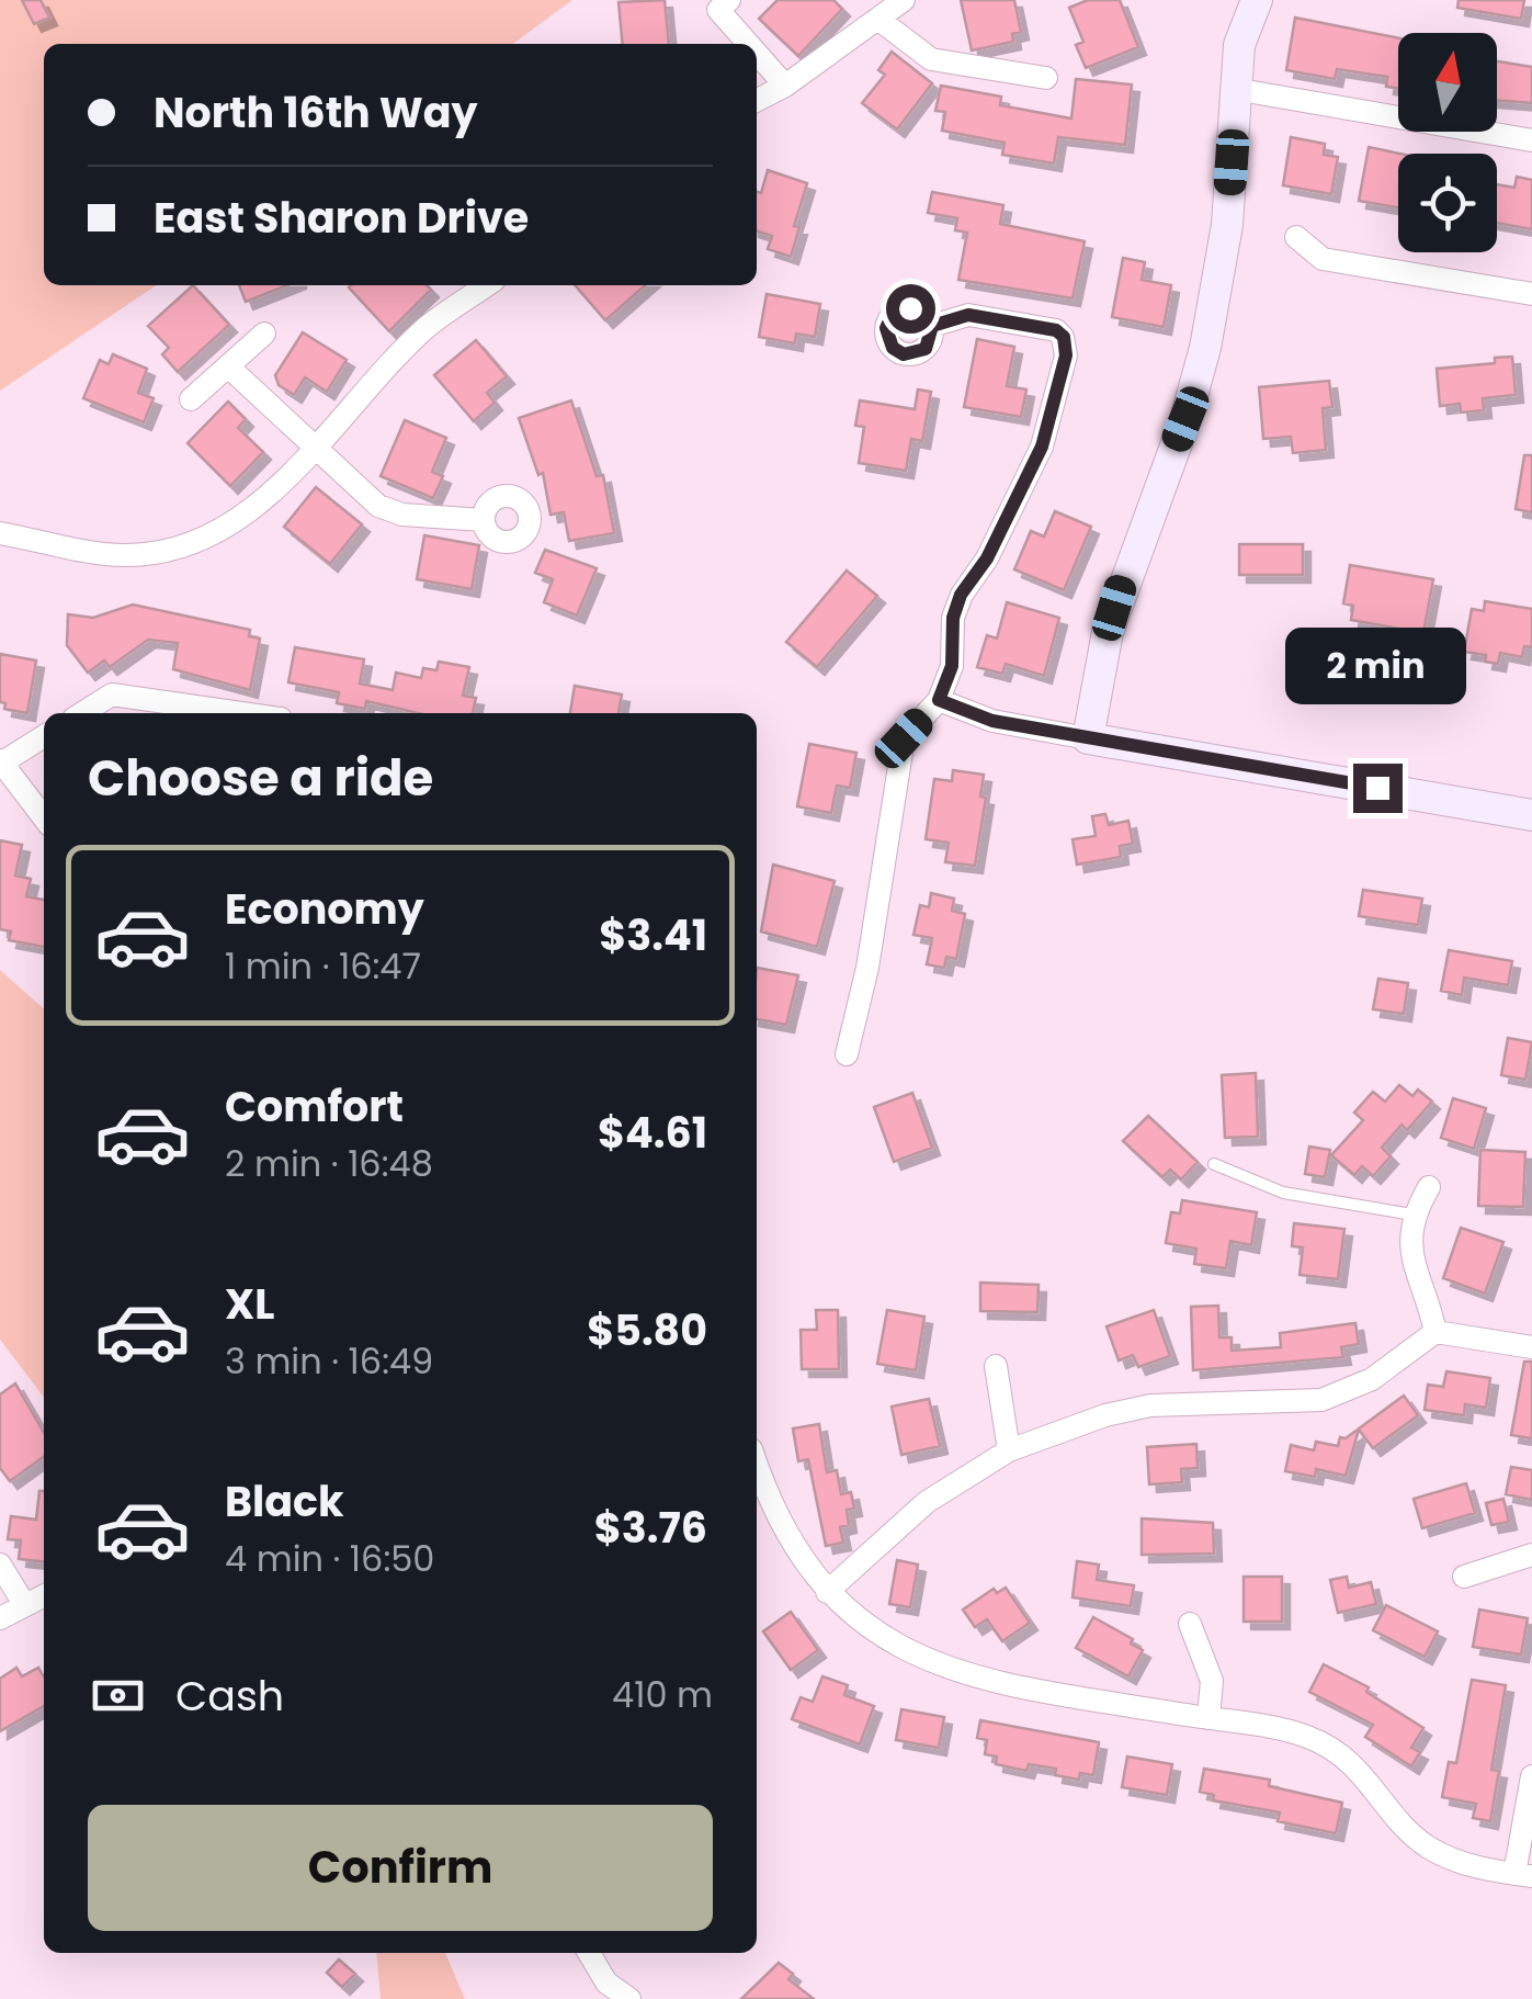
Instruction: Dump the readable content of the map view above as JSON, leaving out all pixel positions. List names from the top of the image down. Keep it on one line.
{"north":"top","page":{"banner":["North 16th Way","East Sharon Drive"],"bubble":"2 min","heading":"Choose a ride","list":[{"name":"Economy","note":"1 min · 16:47","value":"$3.41"},{"name":"Comfort","note":"2 min · 16:48","value":"$4.61"},{"name":"XL","note":"3 min · 16:49","value":"$5.80"},{"name":"Black","note":"4 min · 16:50","value":"$3.76"}],"pay":["Cash","410 m"],"buttons":"Confirm"}}
